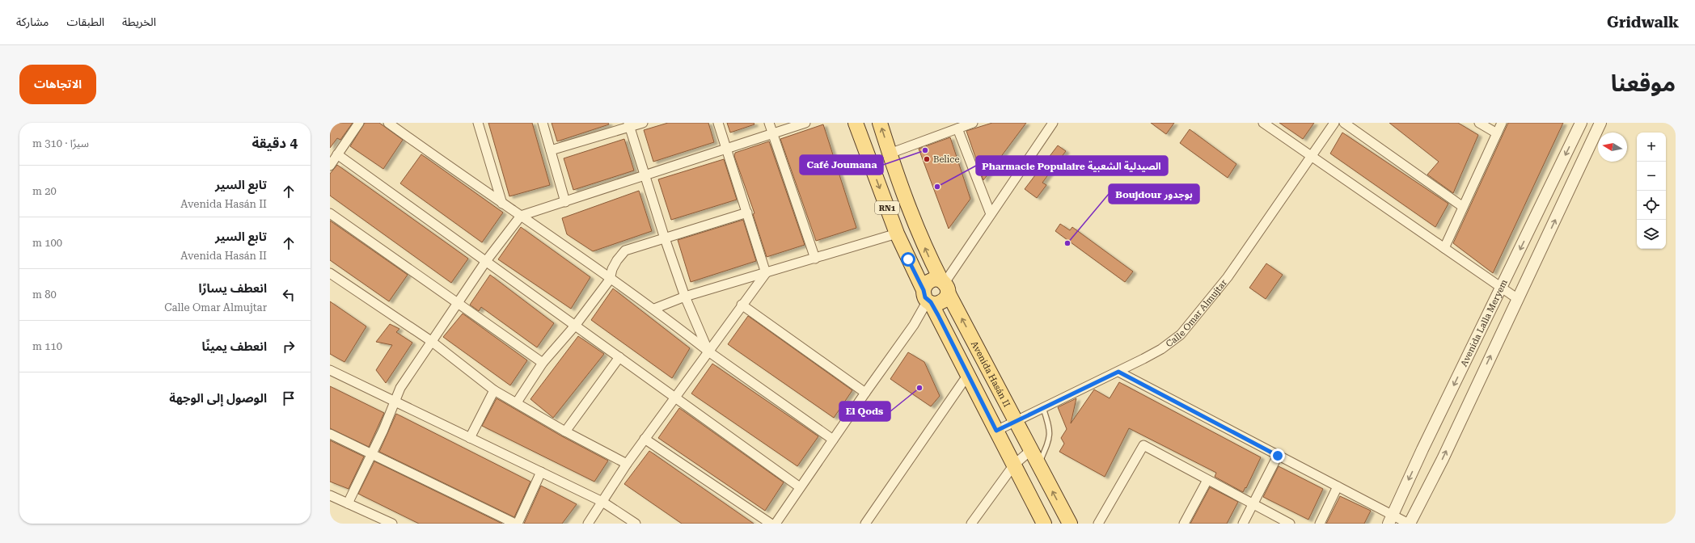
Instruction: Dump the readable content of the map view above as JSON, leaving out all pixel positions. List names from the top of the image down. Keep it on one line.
{"streets":{"main road":["RN1","Avenida Hasán II"],"street":["Calle Omar Almujtar","Avenida Lalla Meryem"]},"crossings":[["RN1","Calle Omar Almujtar"],["RN1","Avenida Hasán II"],["Calle Omar Almujtar","Avenida Hasán II"]],"places":["Café Joumana","Belice","Pharmacie Populaire الصيدلية الشعبية","Boujdour بوجدور","El Qods"],"north":"left","page":{"header":"Gridwalk","nav":["الخريطة","الطبقات","مشاركة"],"title":"موقعنا","buttons":"الاتجاهات","heading":["4 دقيقة","سيرًا · 310 m"],"map_buttons":["+","−"],"list":[["تابع السير","Avenida Hasán II","20 m"],["تابع السير","Avenida Hasán II","100 m"],["انعطف يسارًا","Calle Omar Almujtar","80 m"],["انعطف يمينًا","110 m"],"الوصول إلى الوجهة"]}}
